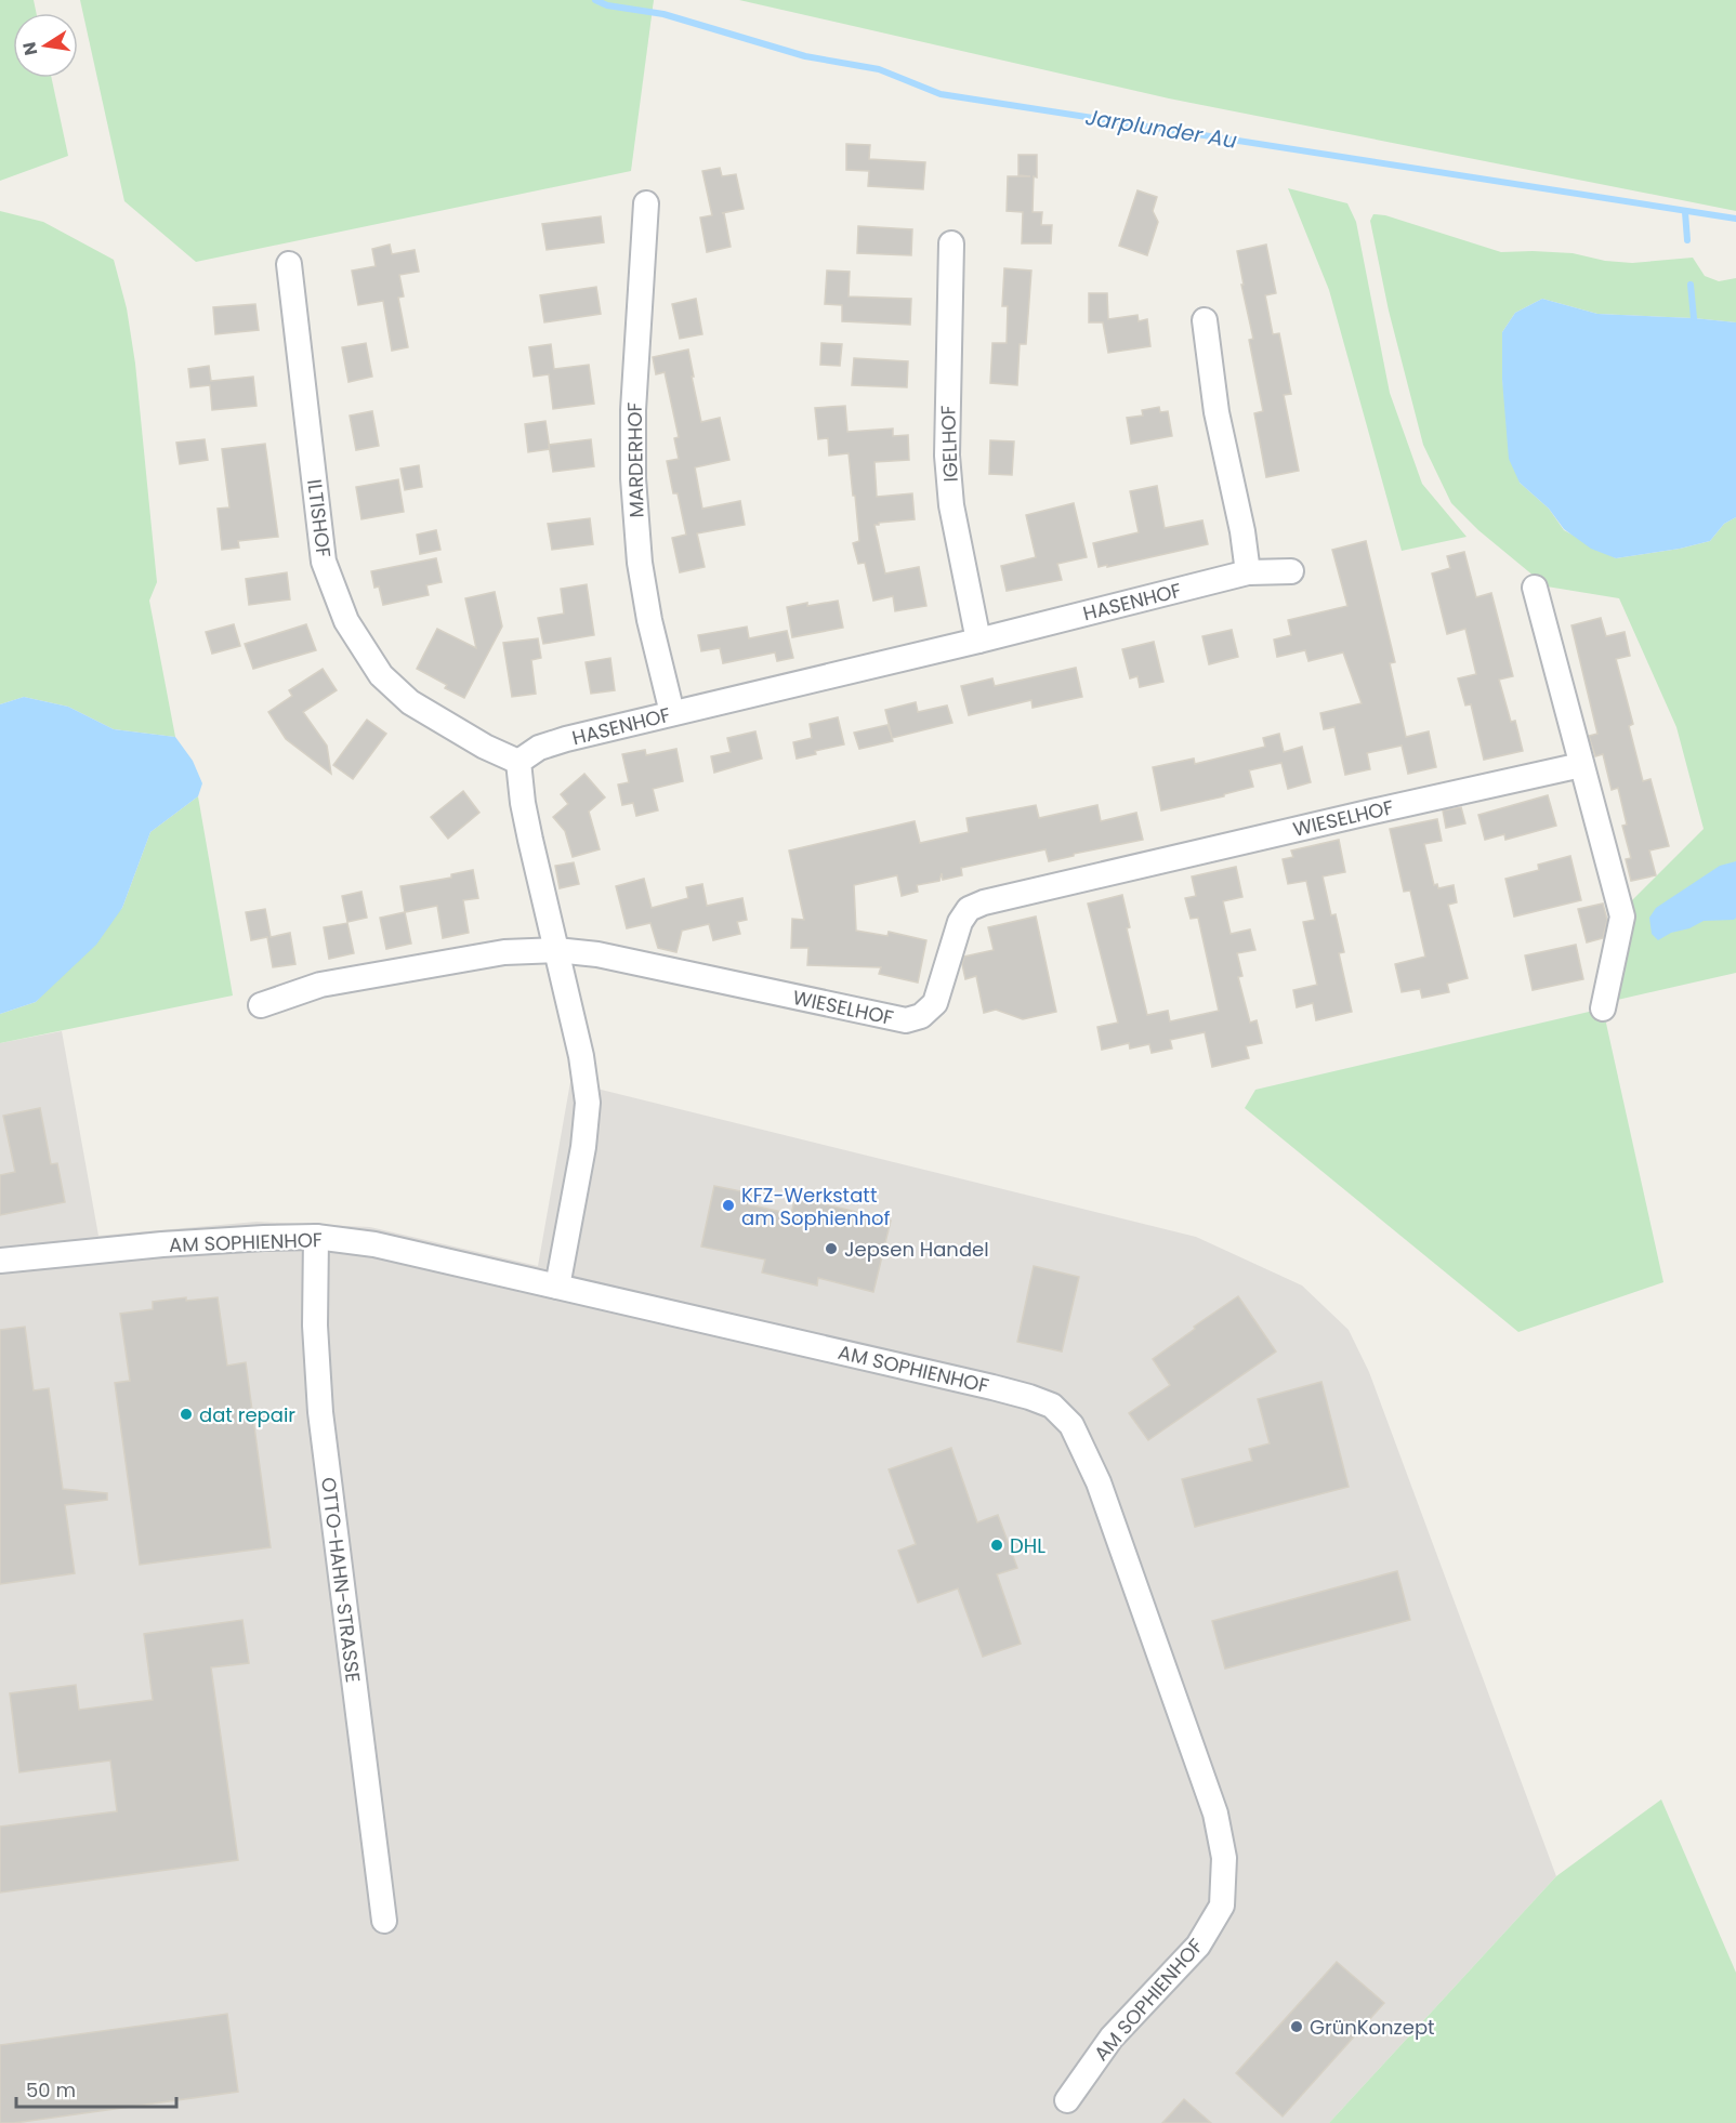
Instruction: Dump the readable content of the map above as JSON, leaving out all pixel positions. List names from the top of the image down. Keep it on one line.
{"streets":{"street":["IGELHOF","MARDERHOF","ILTISHOF","HASENHOF","WIESELHOF","AM SOPHIENHOF","OTTO-HAHN-STRASSE"]},"crossings":[["IGELHOF","HASENHOF"],["MARDERHOF","HASENHOF"],["ILTISHOF","HASENHOF"],["AM SOPHIENHOF","OTTO-HAHN-STRASSE"]],"water":["Jarplunder Au"],"places":["KFZ-Werkstatt am Sophienhof","Jepsen Handel","dat repair","DHL","GrünKonzept"],"scale_bar":"50 m","north":"left"}
